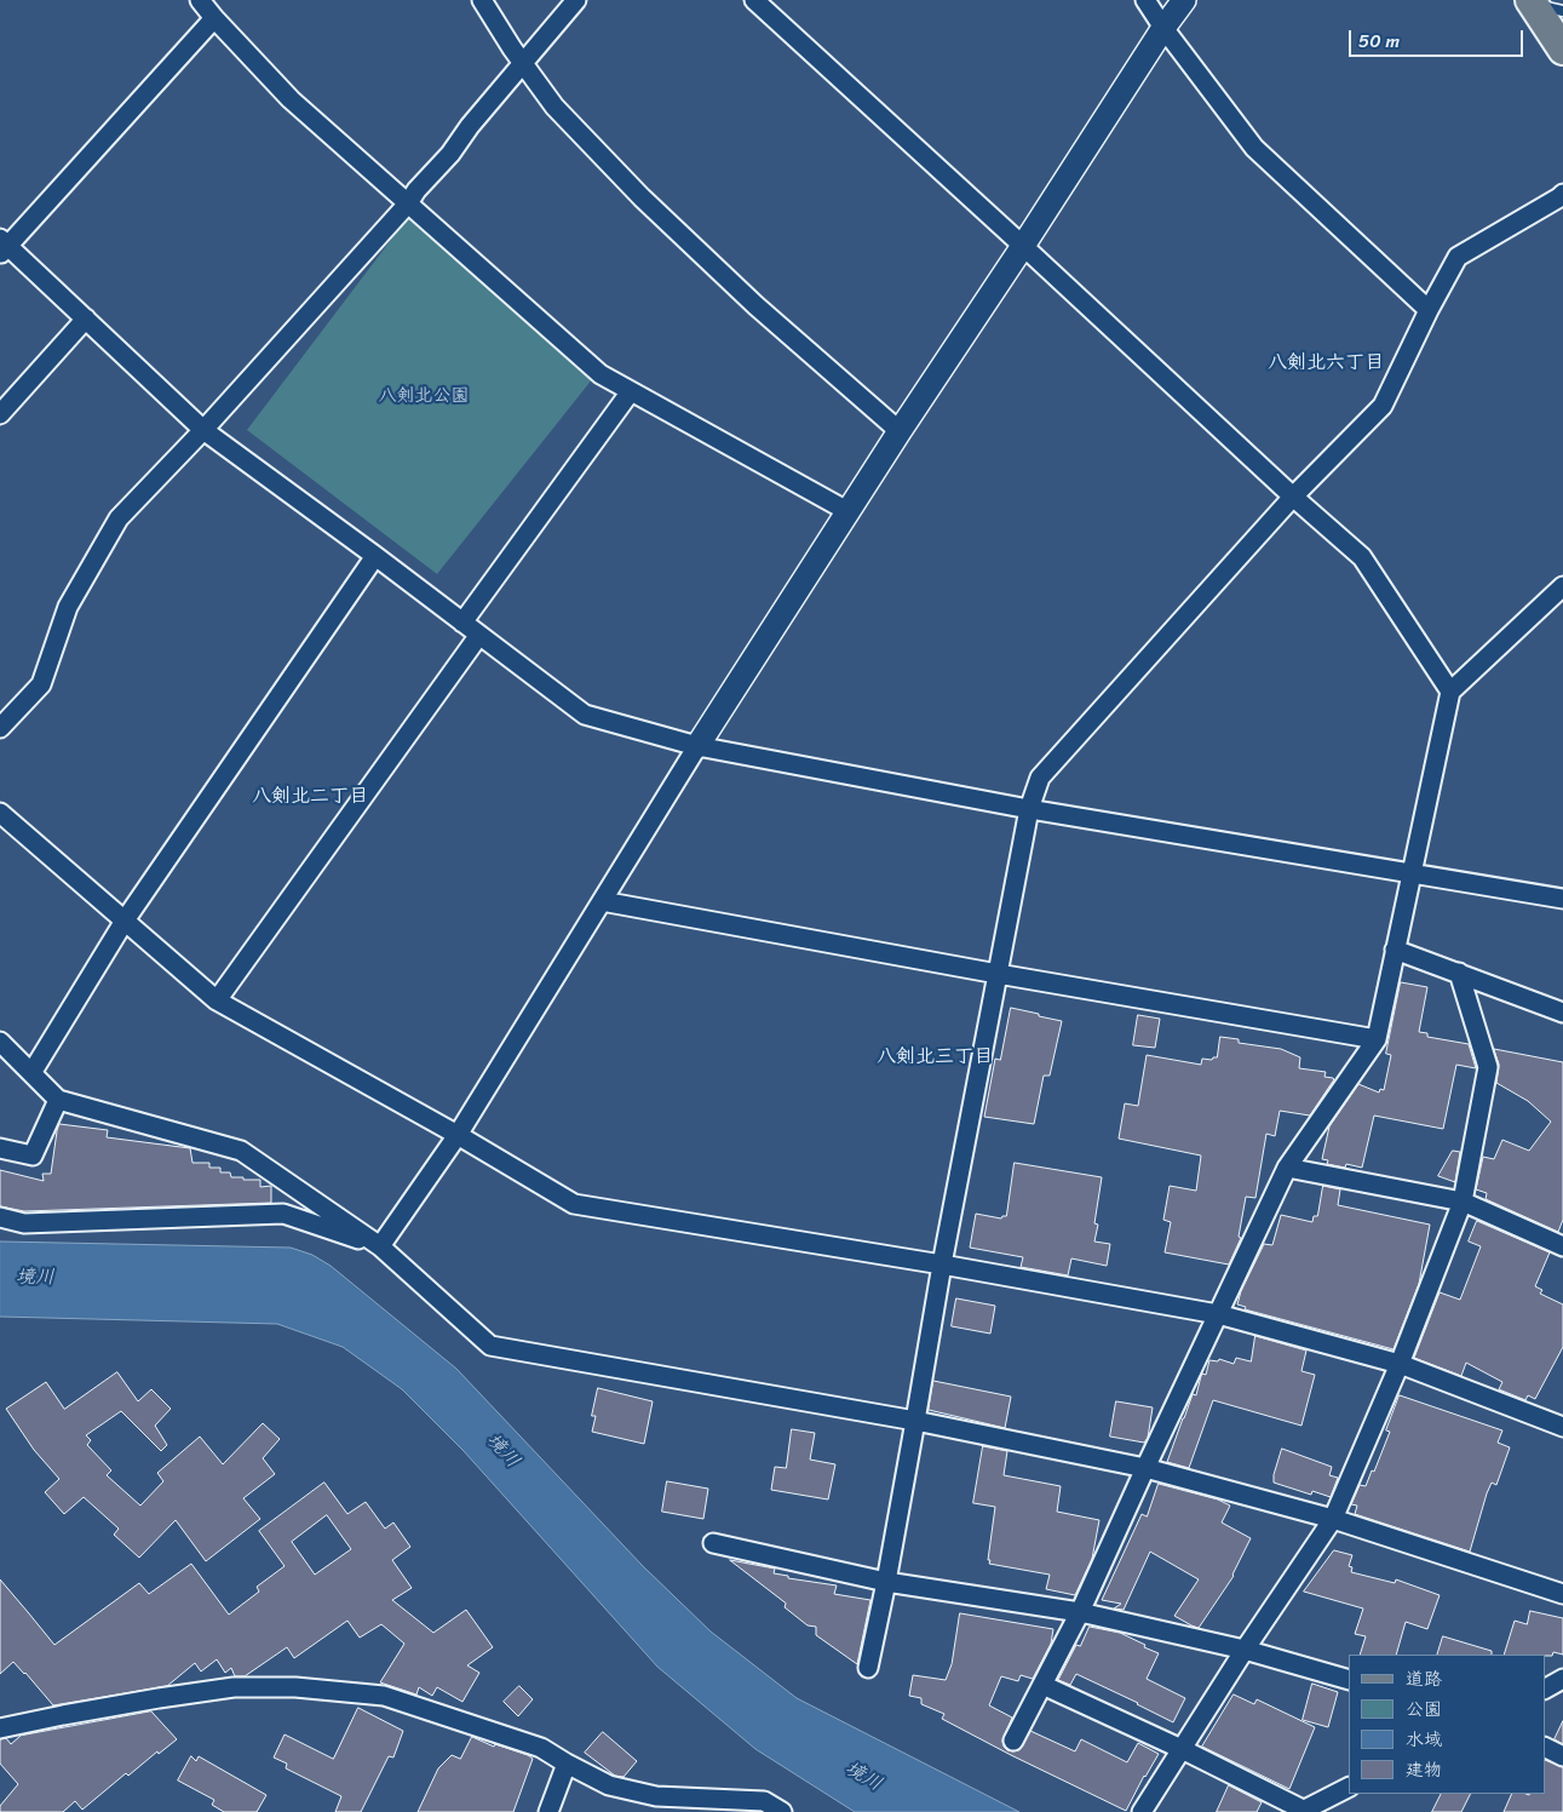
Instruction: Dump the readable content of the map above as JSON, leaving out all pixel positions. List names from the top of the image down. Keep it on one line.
{"districts":["八剣北六丁目","八剣北二丁目","八剣北三丁目"],"water":["境川"],"parks":["八剣北公園"],"legend":["道路","公園","水域","建物"],"scale_bar":"50 m"}
